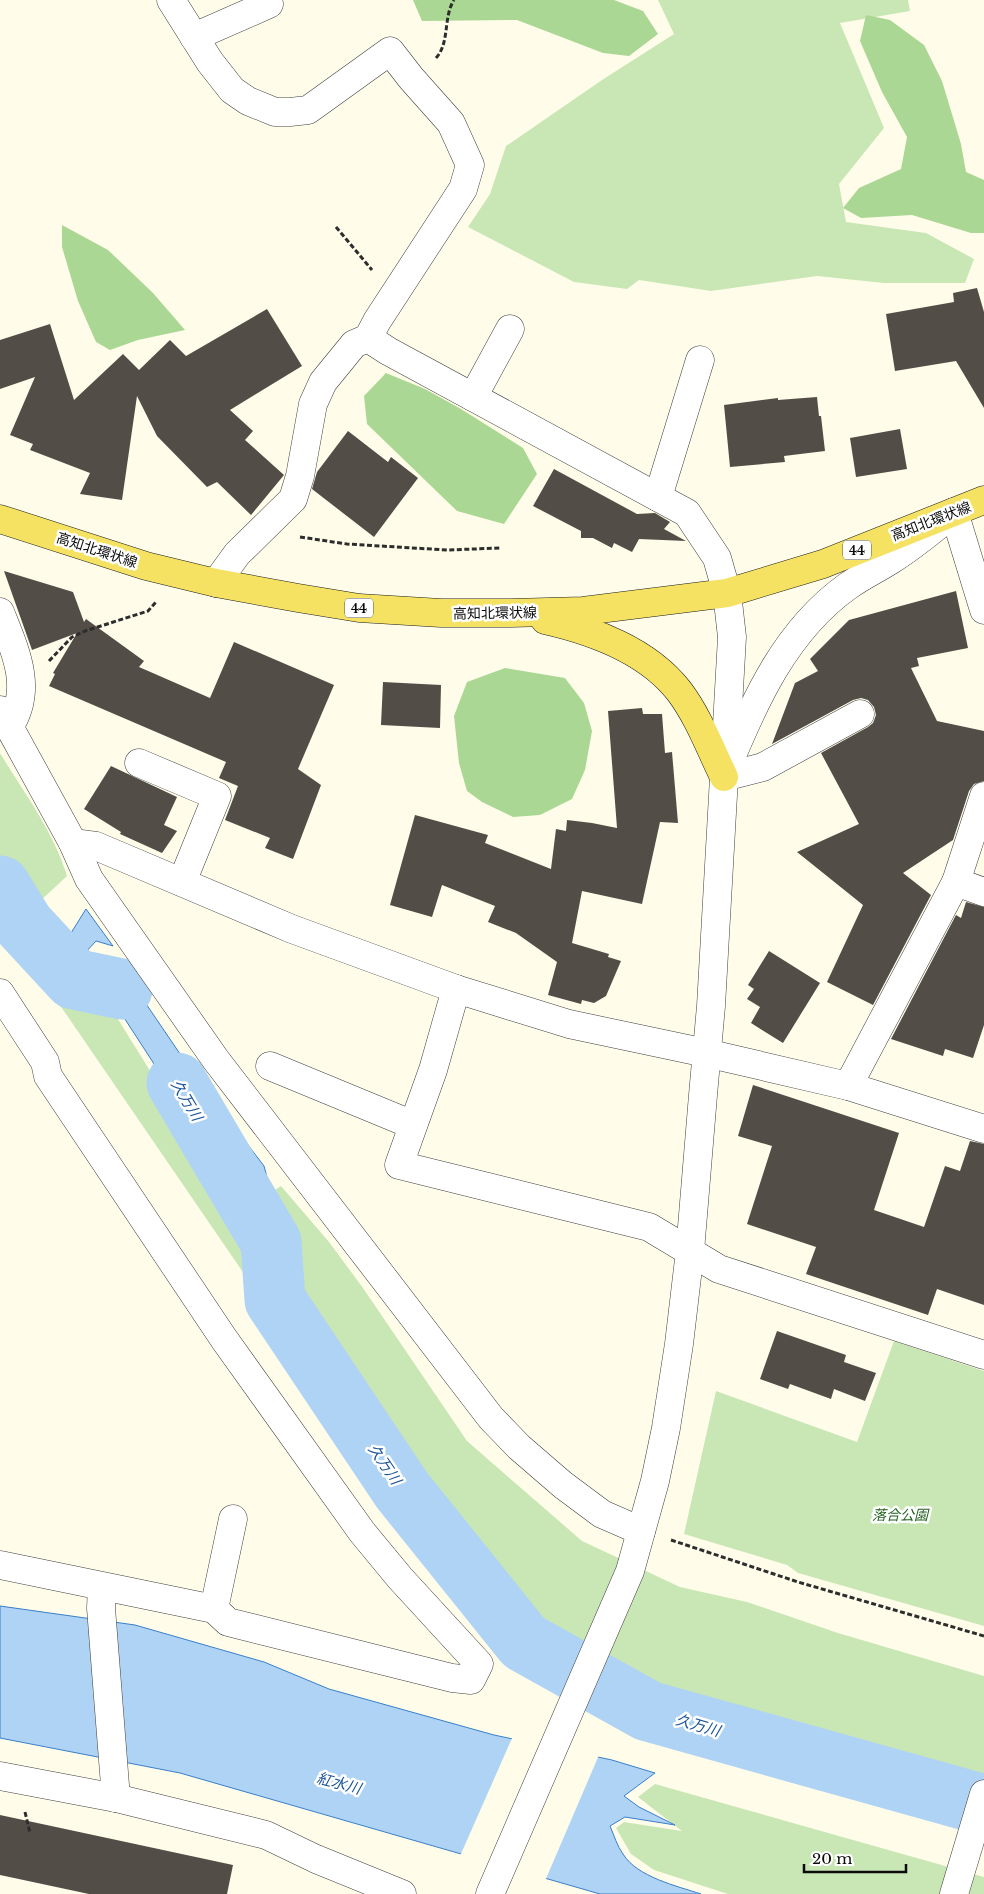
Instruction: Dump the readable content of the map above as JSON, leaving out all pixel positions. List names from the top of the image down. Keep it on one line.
{"streets":{"main road":["高知北環状線","44"]},"water":["久万川","紅水川"],"parks":["落合公園"],"scale_bar":"20 m"}
